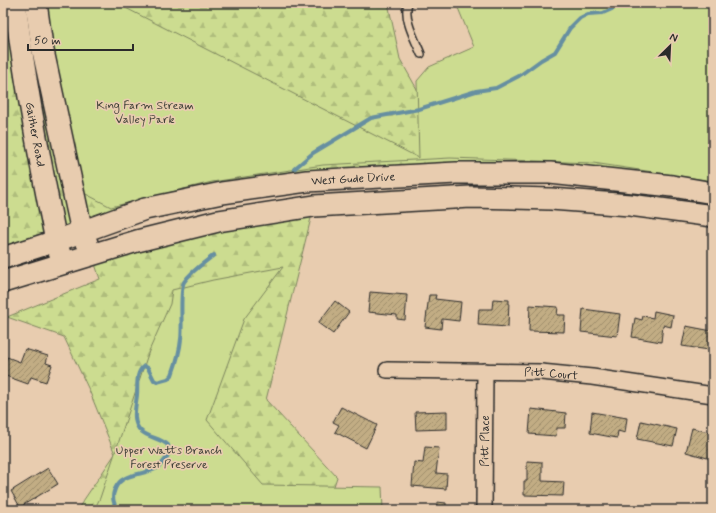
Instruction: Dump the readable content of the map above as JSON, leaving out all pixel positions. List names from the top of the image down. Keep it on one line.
{"streets":{"main road":["Gaither Road","West Gude Drive"],"street":["Pitt Court","Pitt Place"]},"crossings":[["Gaither Road","West Gude Drive"],["Pitt Court","Pitt Place"]],"parks":["King Farm Stream Valley Park","Upper Watts Branch Forest Preserve"],"scale_bar":"50 m","north":"top right"}
